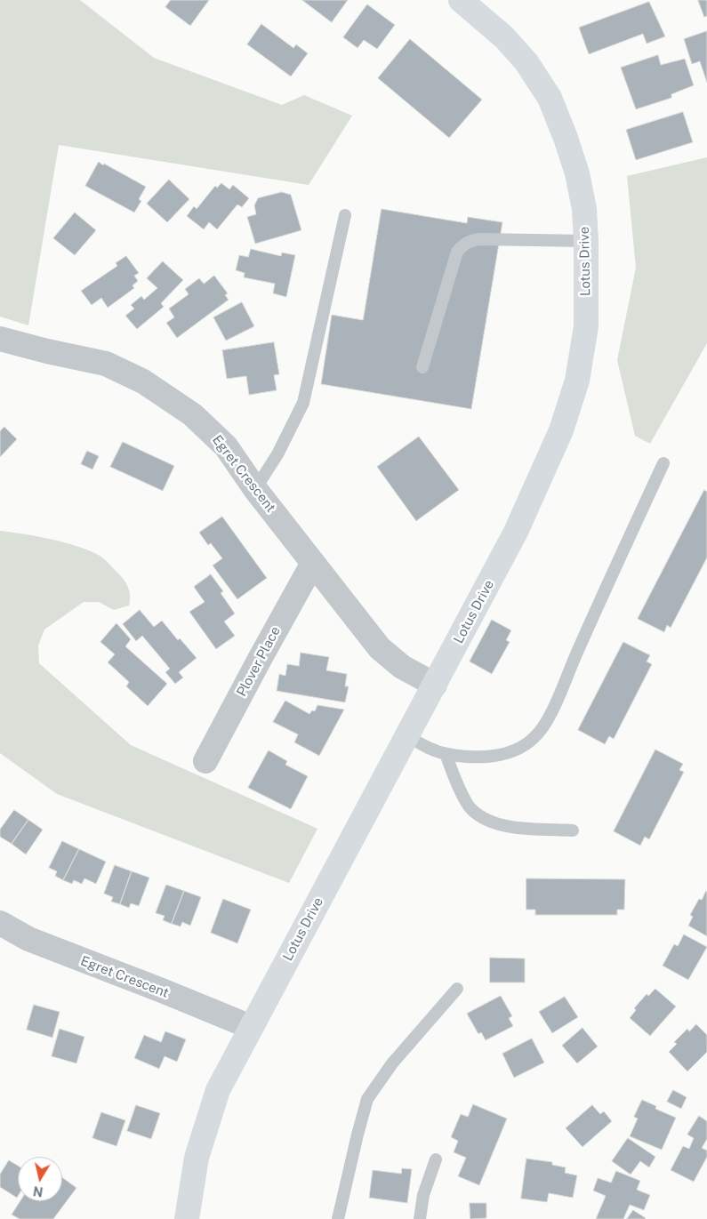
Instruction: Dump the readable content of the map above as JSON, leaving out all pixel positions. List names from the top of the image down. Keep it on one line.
{"streets":{"street":["Lotus Drive","Egret Crescent","Plover Place"]},"crossings":[["Lotus Drive","Egret Crescent"],["Egret Crescent","Plover Place"]],"north":"bottom"}
